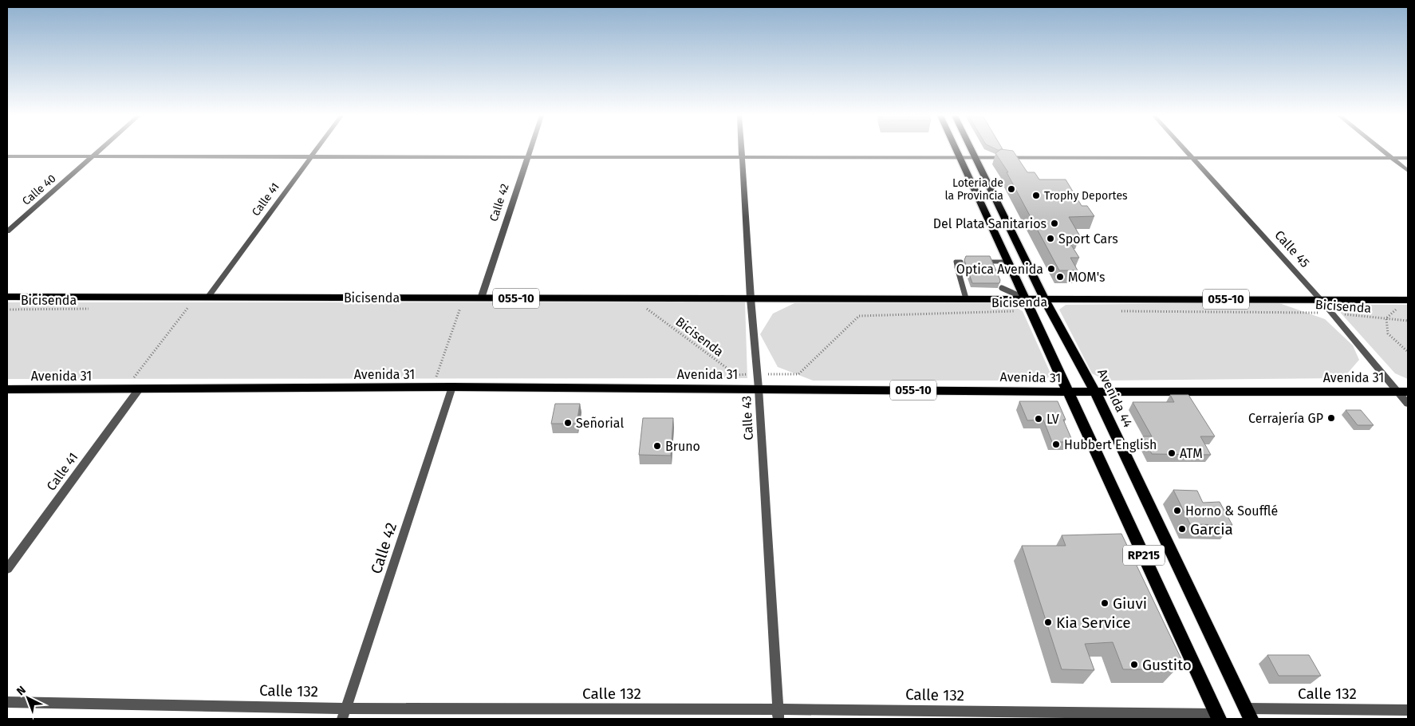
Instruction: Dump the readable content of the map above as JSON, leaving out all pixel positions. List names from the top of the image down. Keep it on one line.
{"streets":{"highway":["055-10","Avenida 31","Avenida 44","RP215"],"street":["Calle 40","Calle 41","Calle 42","Calle 45","Calle 43","Calle 132"],"path":["Bicisenda"]},"crossings":[["Calle 41","055-10"],["Calle 41","Avenida 31"],["Calle 42","055-10"],["Calle 42","Avenida 31"],["Calle 42","Calle 132"],["Calle 45","Bicisenda"],["Calle 45","055-10"],["Calle 45","Avenida 31"],["Bicisenda","Calle 43"],["Bicisenda","RP215"],["055-10","Avenida 44"],["055-10","Calle 43"],["055-10","RP215"],["Avenida 31","Avenida 44"],["Avenida 31","Calle 43"],["Avenida 31","RP215"],["Avenida 44","Calle 132"],["Calle 43","Calle 132"],["RP215","Calle 132"]],"places":["Loteria de la Provincia","Trophy Deportes","Del Plata Sanitarios","Sport Cars","Optica Avenida","MOM's","Cerrajería GP","LV","Señorial","Hubbert English","Bruno","ATM","Horno & Soufflé","Garcia","Giuvi","Kia Service","Gustito"],"north":"top left"}
